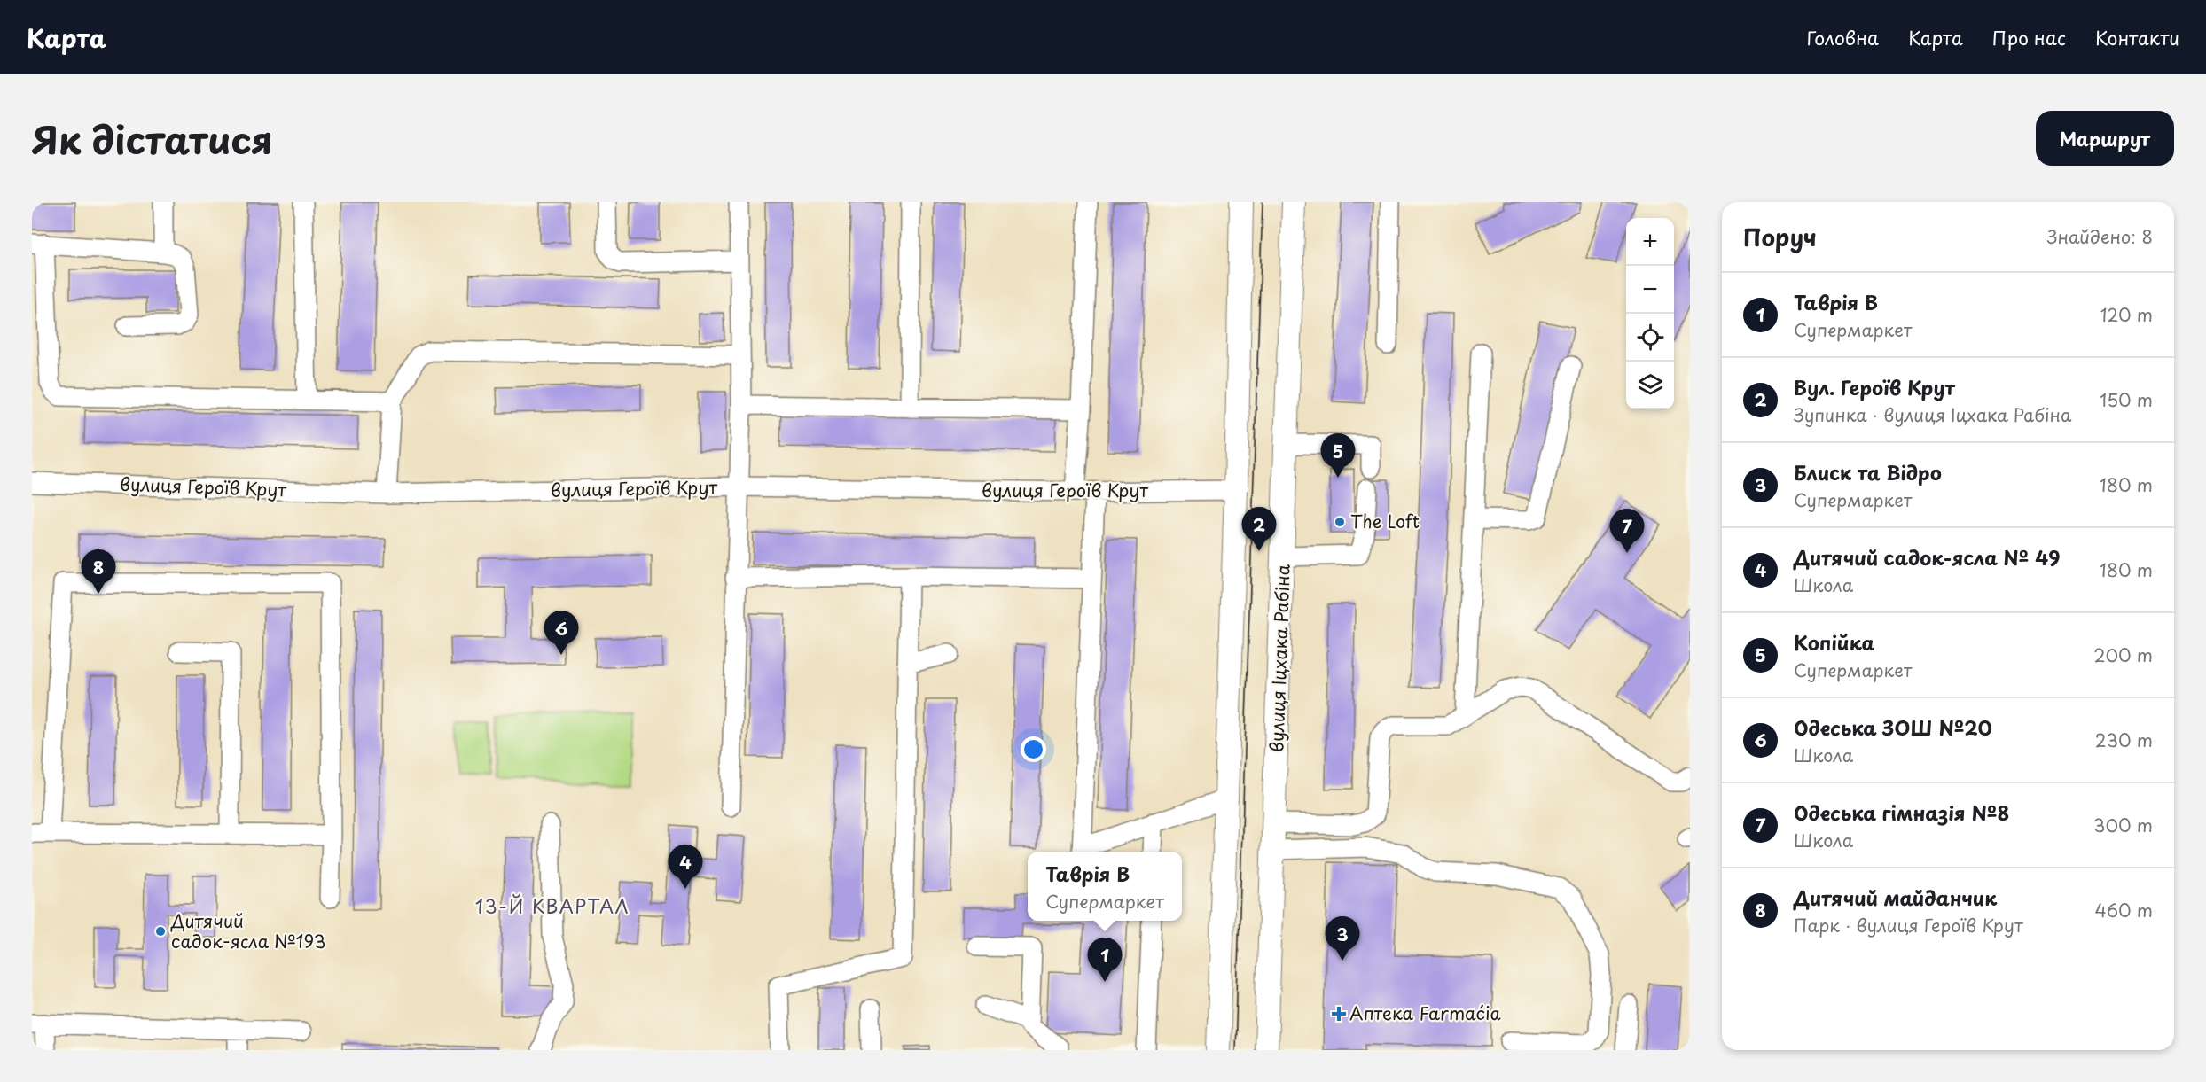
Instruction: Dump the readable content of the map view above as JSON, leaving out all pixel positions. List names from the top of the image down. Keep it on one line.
{"streets":{"main road":["вулиця Іцхака Рабіна"],"street":["вулиця Героїв Крут"]},"districts":["13-Й КВАРТАЛ"],"places":{"other":["The Loft","Дитячий садок-ясла №193"],"health":["Аптека Farmaćia"]},"page":{"header":"Карта","nav":["Головна","Карта","Про нас","Контакти"],"title":"Як дістатися","buttons":"Маршрут","heading":["Поруч","Знайдено: 8"],"map_buttons":["+","−"],"list":[{"mark":"1","name":"Таврія В","note":"Супермаркет","value":"120 m"},{"mark":"2","name":"Вул. Героїв Крут","note":"Зупинка · вулиця Іцхака Рабіна","value":"150 m"},{"mark":"3","name":"Блиск та Відро","note":"Супермаркет","value":"180 m"},{"mark":"4","name":"Дитячий садок-ясла № 49","note":"Школа","value":"180 m"},{"mark":"5","name":"Копійка","note":"Супермаркет","value":"200 m"},{"mark":"6","name":"Одеська ЗОШ №20","note":"Школа","value":"230 m"},{"mark":"7","name":"Одеська гімназія №8","note":"Школа","value":"300 m"},{"mark":"8","name":"Дитячий майданчик","note":"Парк · вулиця Героїв Крут","value":"460 m"}],"pins":["5","2","7","8","6","4","3","1"],"popup":["Таврія В","Супермаркет"]}}
